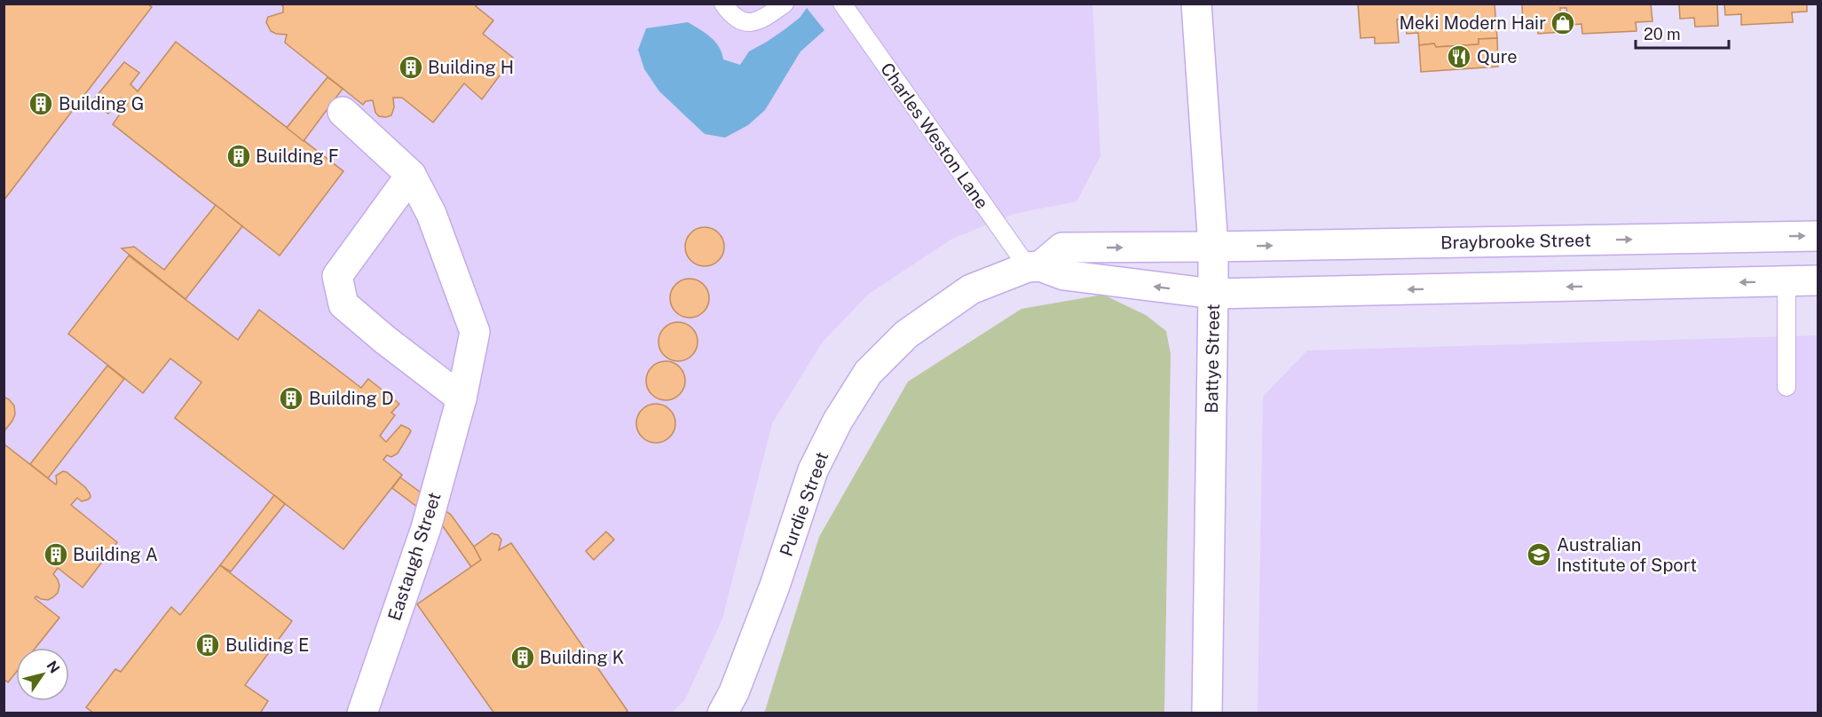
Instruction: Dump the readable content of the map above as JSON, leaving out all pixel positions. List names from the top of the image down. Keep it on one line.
{"streets":{"street":["Braybrooke Street","Battye Street","Purdie Street","Eastaugh Street"],"lane":["Charles Weston Lane"]},"crossings":[["Charles Weston Lane","Purdie Street"],["Braybrooke Street","Battye Street"],["Braybrooke Street","Purdie Street"],["Battye Street","Purdie Street"]],"places":{"shop":["Meki Modern Hair"],"restaurant":["Qure"],"building":["Building H","Building G","Building F","Building D","Building A","Buliding E","Building K"],"school or university":["Australian Institute of Sport"]},"scale_bar":"20 m","north":"top right"}
